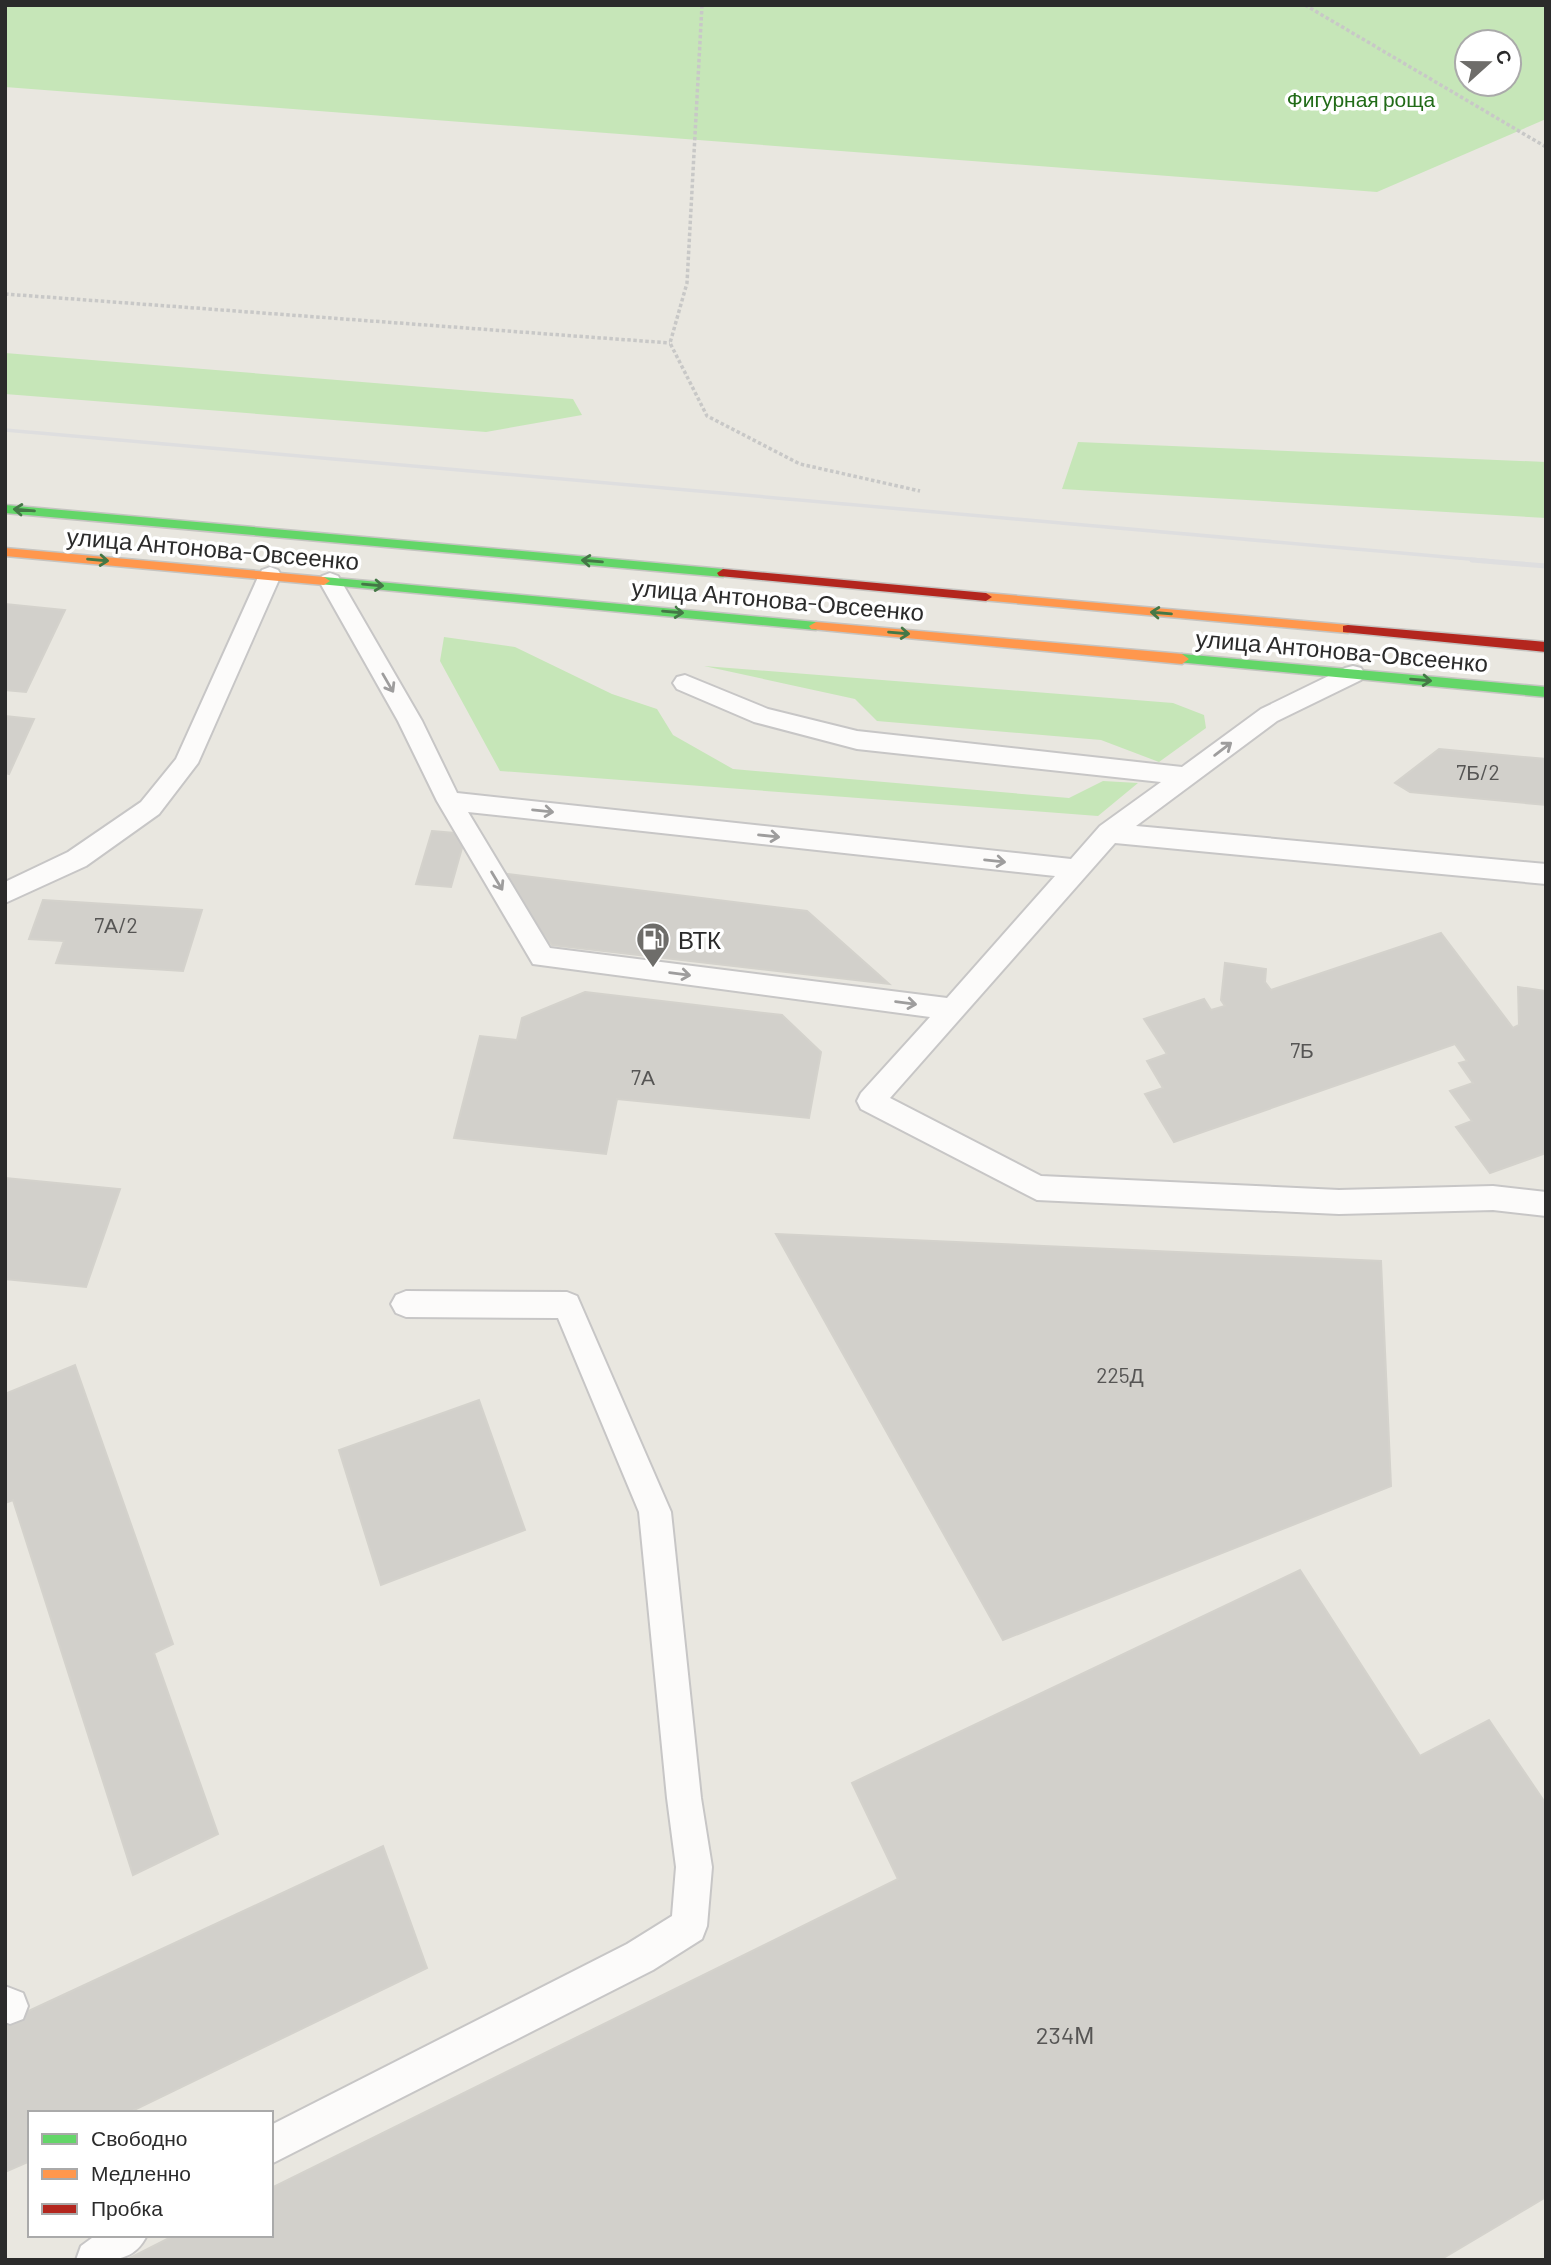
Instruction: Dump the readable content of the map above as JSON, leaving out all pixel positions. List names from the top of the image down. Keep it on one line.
{"streets":{"highway":["улица Антонова-Овсеенко"]},"parks":["Фигурная роща"],"places":{"fuel station":["ВТК"]},"house_numbers":["7Б/2","7А/2","7Б","7А","225Д","234М"],"legend":["Свободно","Медленно","Пробка"],"north":"right"}
